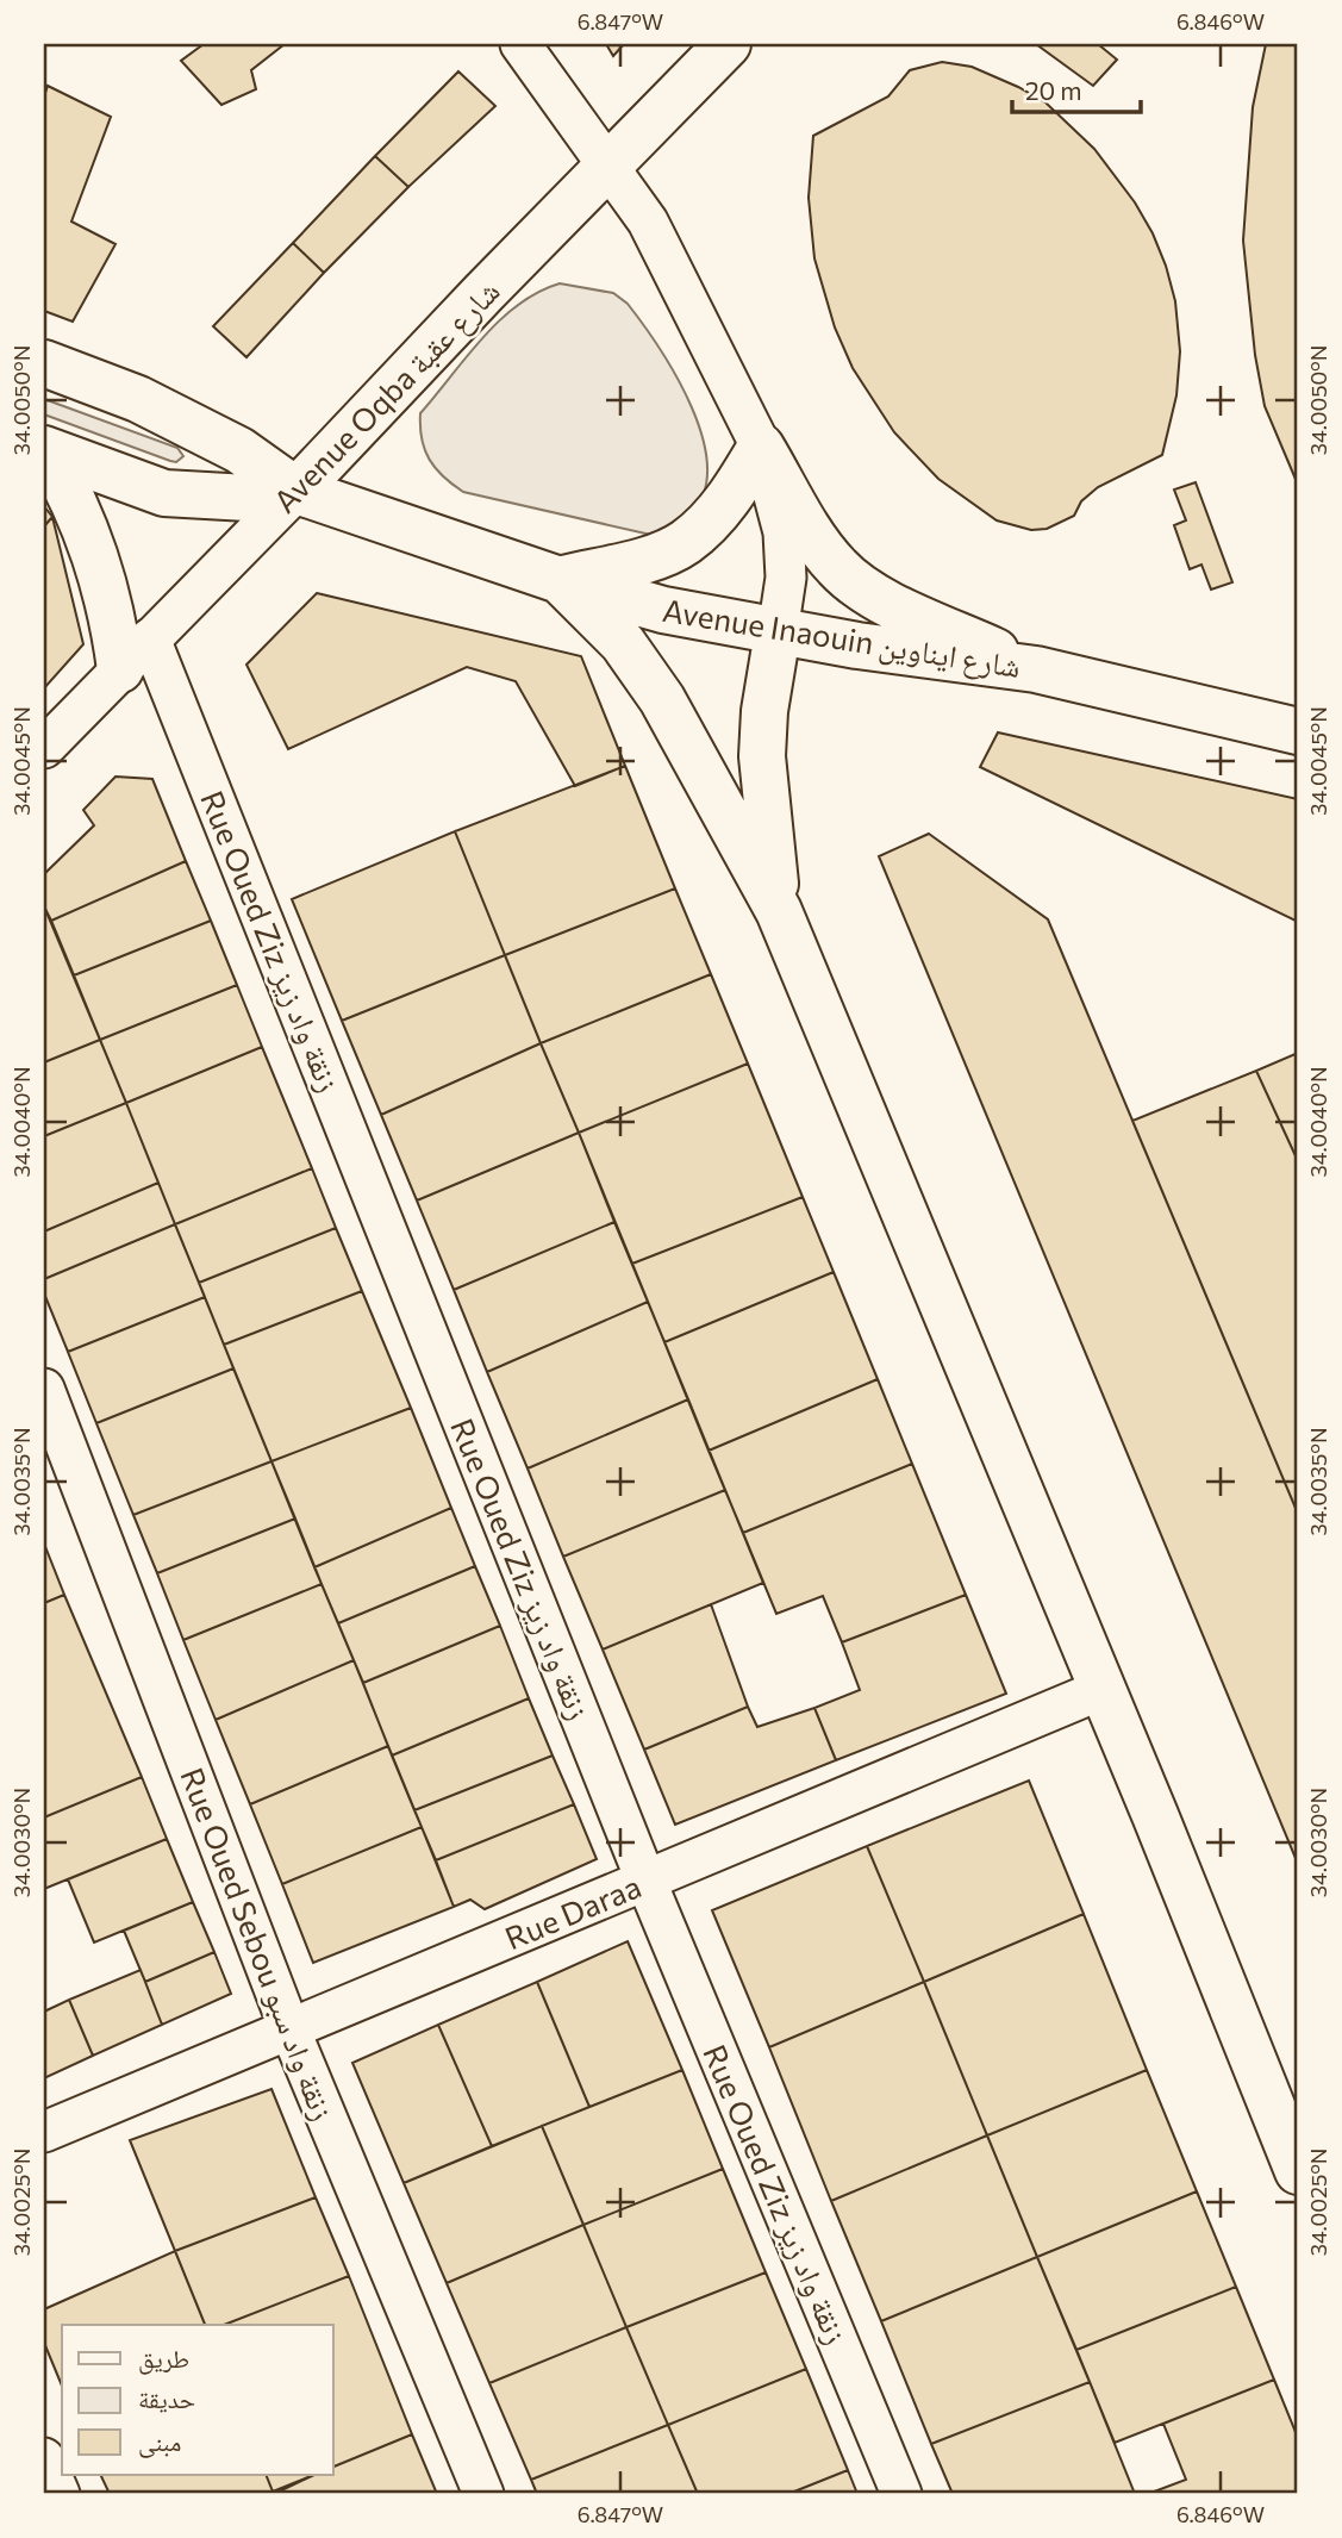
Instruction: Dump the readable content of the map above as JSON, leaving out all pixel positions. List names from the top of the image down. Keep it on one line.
{"streets":{"street":["Avenue Oqba شارع عقبة","Avenue Inaouin شارع ايناوين","Rue Oued Ziz زنقة واد زيز","Rue Daraa","Rue Oued Sebou زنقة واد سبو"]},"crossings":[["Avenue Oqba شارع عقبة","Avenue Inaouin شارع ايناوين"],["Avenue Oqba شارع عقبة","Rue Oued Ziz زنقة واد زيز"],["Rue Oued Ziz زنقة واد زيز","Rue Daraa"],["Rue Daraa","Rue Oued Sebou زنقة واد سبو"]],"legend":["طريق","حديقة","مبنى"],"scale_bar":"20 m","coordinates":["6.847°W","6.846°W","34.0050°N","34.0045°N","34.0040°N","34.0035°N","34.0030°N","34.0025°N"]}
